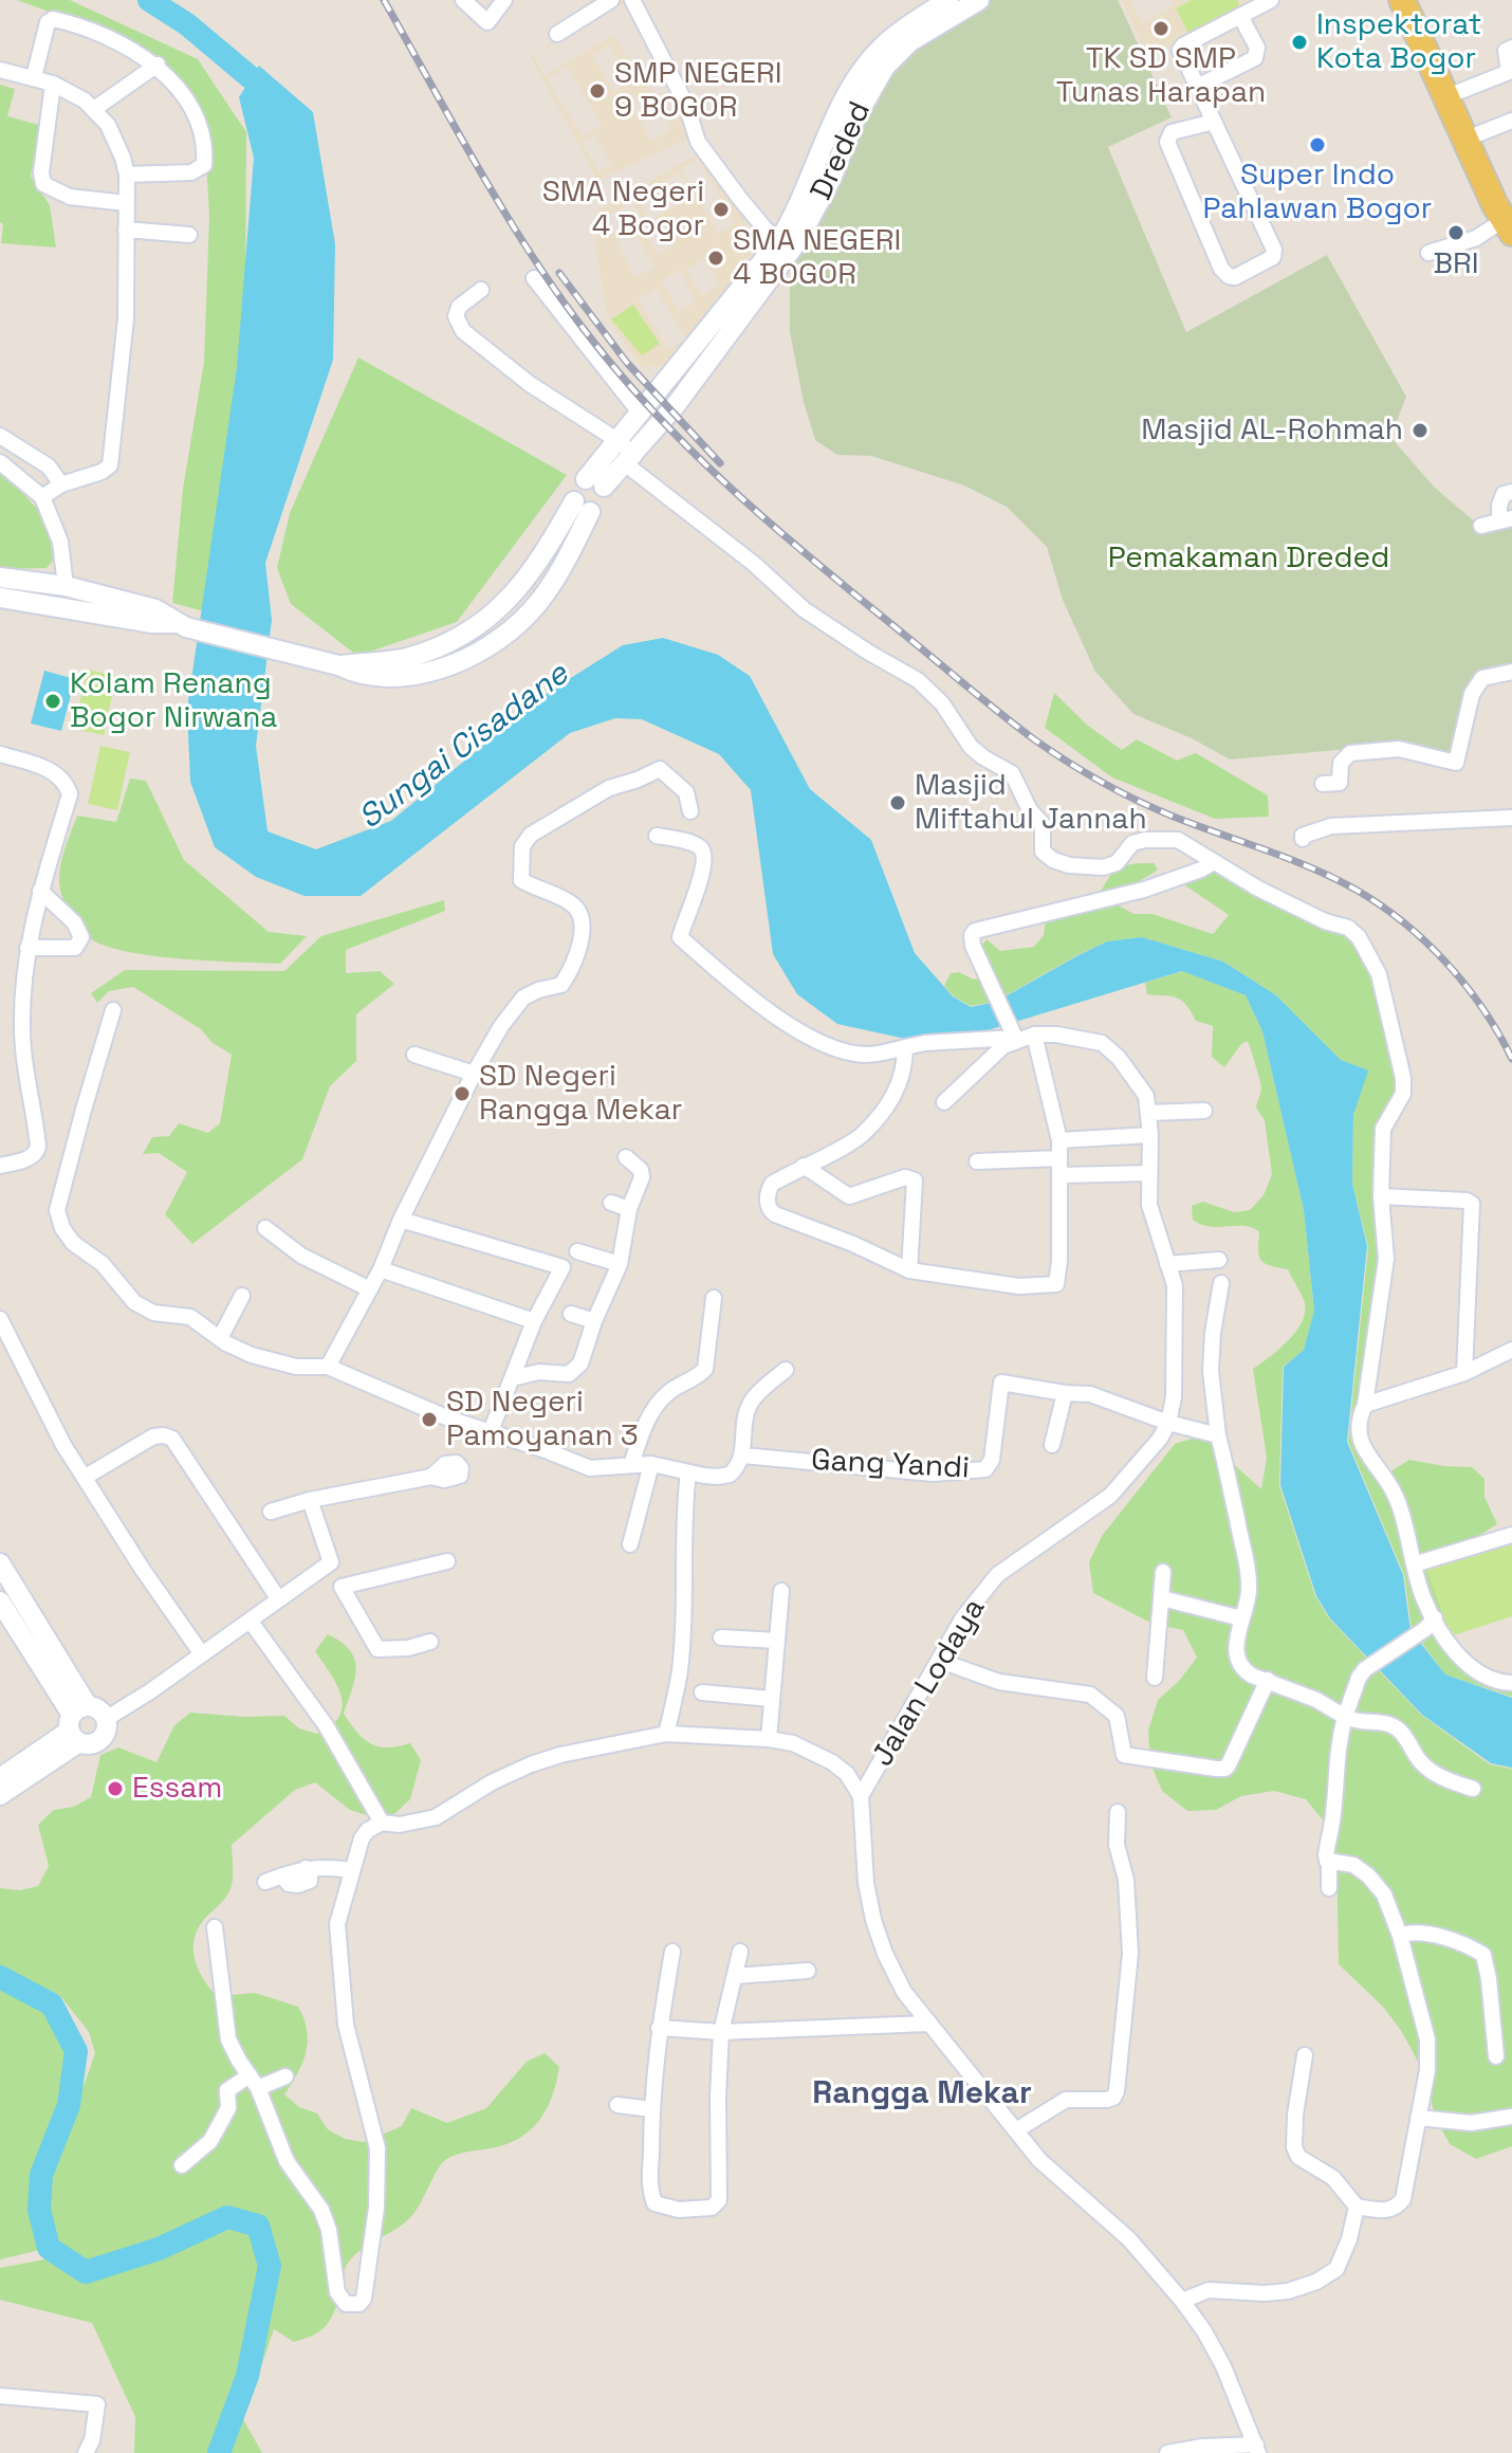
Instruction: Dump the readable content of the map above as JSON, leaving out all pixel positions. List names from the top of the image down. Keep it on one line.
{"streets":{"street":["Dreded","Gang Yandi","Jalan Lodaya"]},"districts":["Rangga Mekar"],"water":["Sungai Cisadane"],"parks":["Pemakaman Dreded"],"places":["TK SD SMP Tunas Harapan","Inspektorat Kota Bogor","SMP NEGERI 9 BOGOR","Super Indo Pahlawan Bogor","SMA Negeri 4 Bogor","BRI","SMA NEGERI 4 BOGOR","Masjid AL-Rohmah","Kolam Renang Bogor Nirwana","Masjid Miftahul Jannah","SD Negeri Rangga Mekar","SD Negeri Pamoyanan 3","Essam"]}
